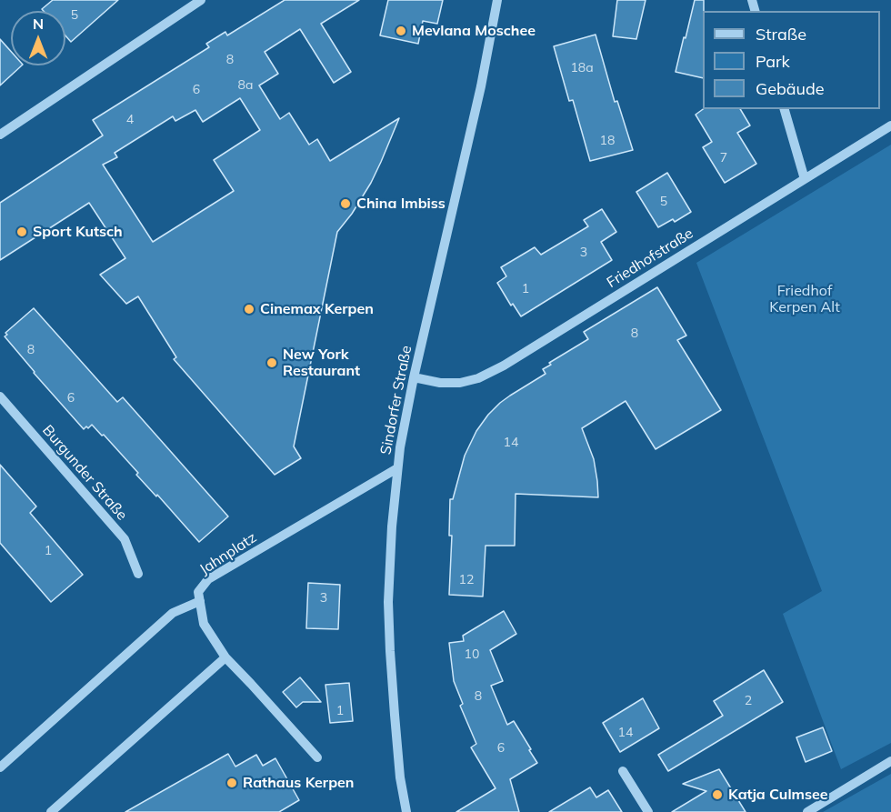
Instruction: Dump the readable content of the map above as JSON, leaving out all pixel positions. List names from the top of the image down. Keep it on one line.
{"streets":{"street":["Friedhofstraße","Sindorfer Straße","Burgunder Straße","Jahnplatz"]},"crossings":[["Friedhofstraße","Sindorfer Straße"],["Sindorfer Straße","Jahnplatz"]],"parks":["Friedhof Kerpen Alt"],"places":["Mevlana Moschee","China Imbiss","Sport Kutsch","Cinemax Kerpen","New York Restaurant","Rathaus Kerpen","Katja Culmsee"],"house_numbers":["5","8","18a","8a","6","4","18","7","5","3","1","8","8","6","14","1","12","3","10","8","2","1","14","6"],"legend":["Straße","Park","Gebäude"],"north":"top"}
